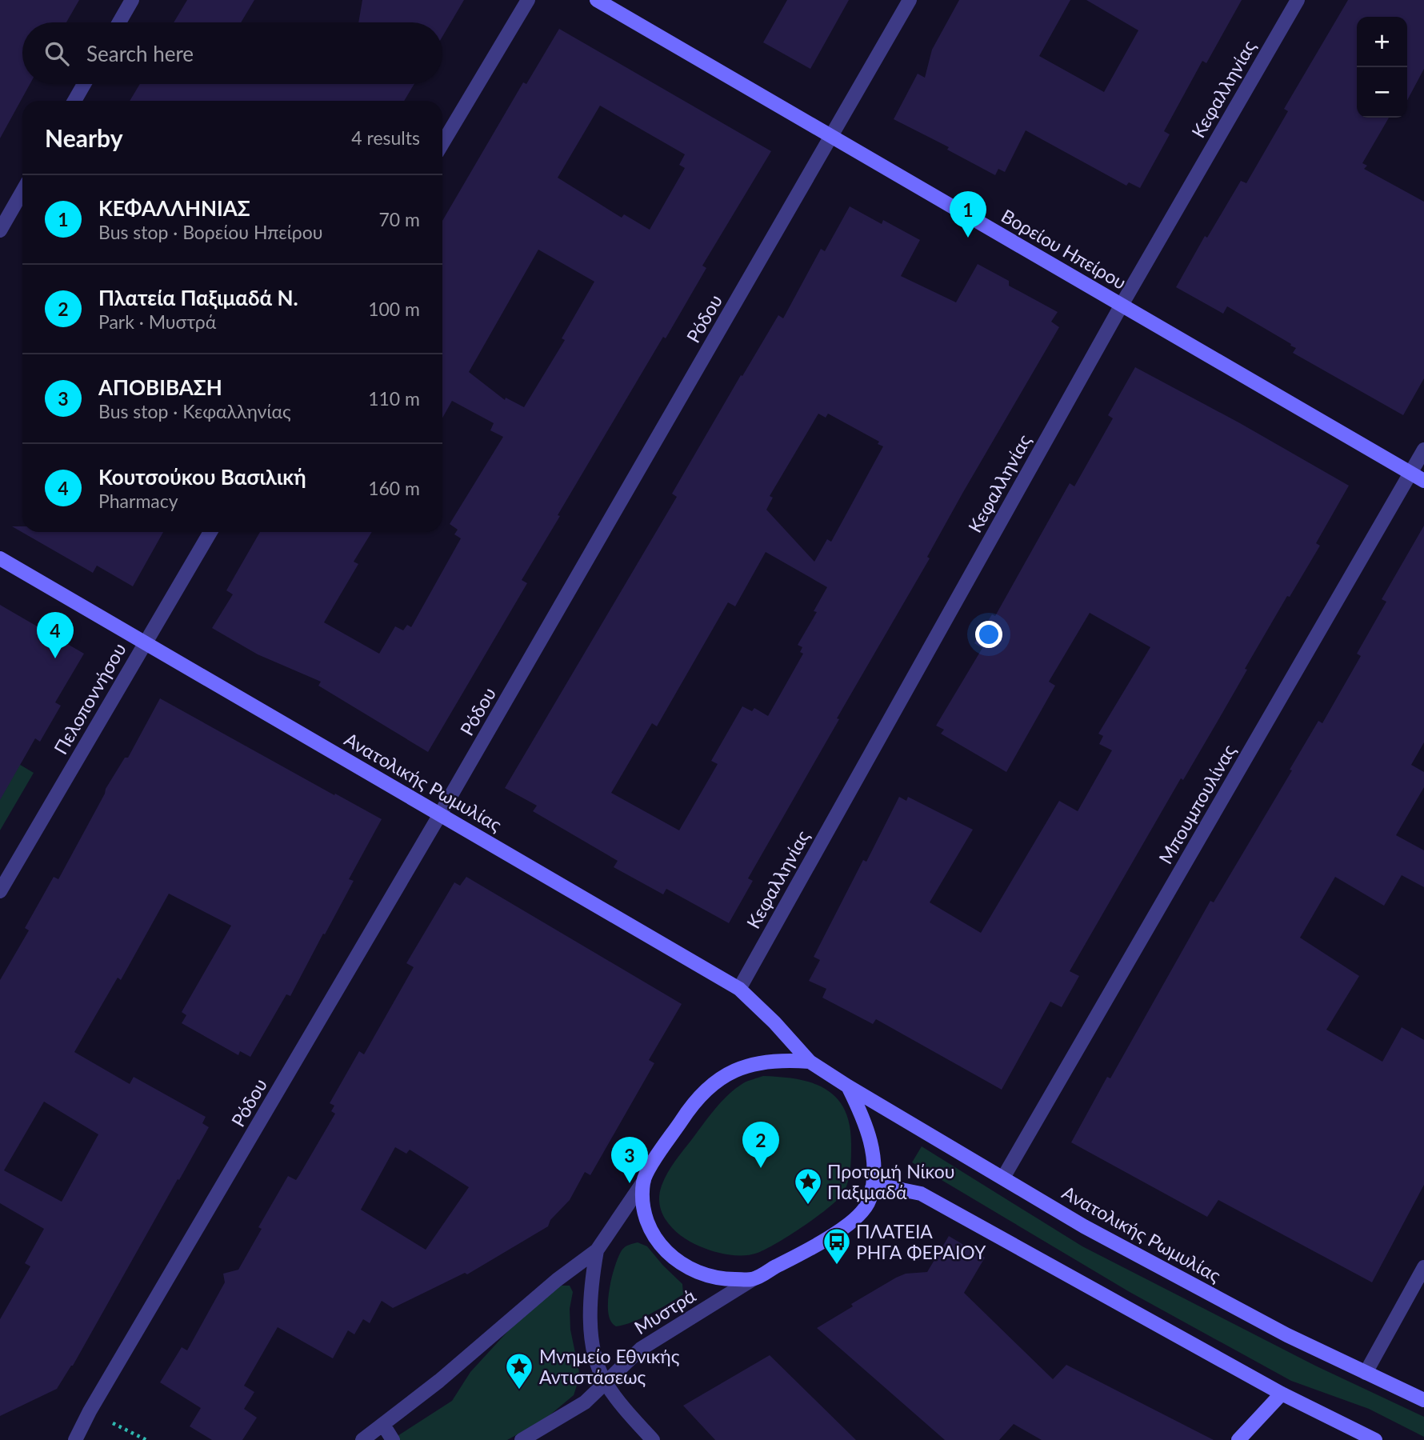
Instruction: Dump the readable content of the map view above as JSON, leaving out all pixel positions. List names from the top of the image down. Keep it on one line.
{"streets":{"street":["Κεφαλληνίας","Βορείου Ηπείρου","Ρόδου","Πελοποννήσου","Ανατολικής Ρωμυλίας","Μπουμπουλίνας","Μυστρά"]},"crossings":[["Κεφαλληνίας","Βορείου Ηπείρου"],["Κεφαλληνίας","Ανατολικής Ρωμυλίας"],["Βορείου Ηπείρου","Ρόδου"],["Βορείου Ηπείρου","Μπουμπουλίνας"],["Ρόδου","Ανατολικής Ρωμυλίας"],["Πελοποννήσου","Ανατολικής Ρωμυλίας"],["Ανατολικής Ρωμυλίας","Μπουμπουλίνας"]],"places":{"place":["Προτομή Νίκου Παξιμαδά","Μνημείο Εθνικής Αντιστάσεως"],"bus stop":["ΠΛΑΤΕΙΑ ΡΗΓΑ ΦΕΡΑΙΟΥ"]},"page":{"map_buttons":["+","−"],"search":"Search here","heading":["Nearby","4 results"],"list":[{"mark":"1","name":"ΚΕΦΑΛΛΗΝΙΑΣ","note":"Bus stop · Βορείου Ηπείρου","value":"70 m"},{"mark":"2","name":"Πλατεία Παξιμαδά Ν.","note":"Park · Μυστρά","value":"100 m"},{"mark":"3","name":"ΑΠΟΒΙΒΑΣΗ","note":"Bus stop · Κεφαλληνίας","value":"110 m"},{"mark":"4","name":"Κουτσούκου Βασιλική","note":"Pharmacy","value":"160 m"}],"pins":["1","4","2","3"]}}
